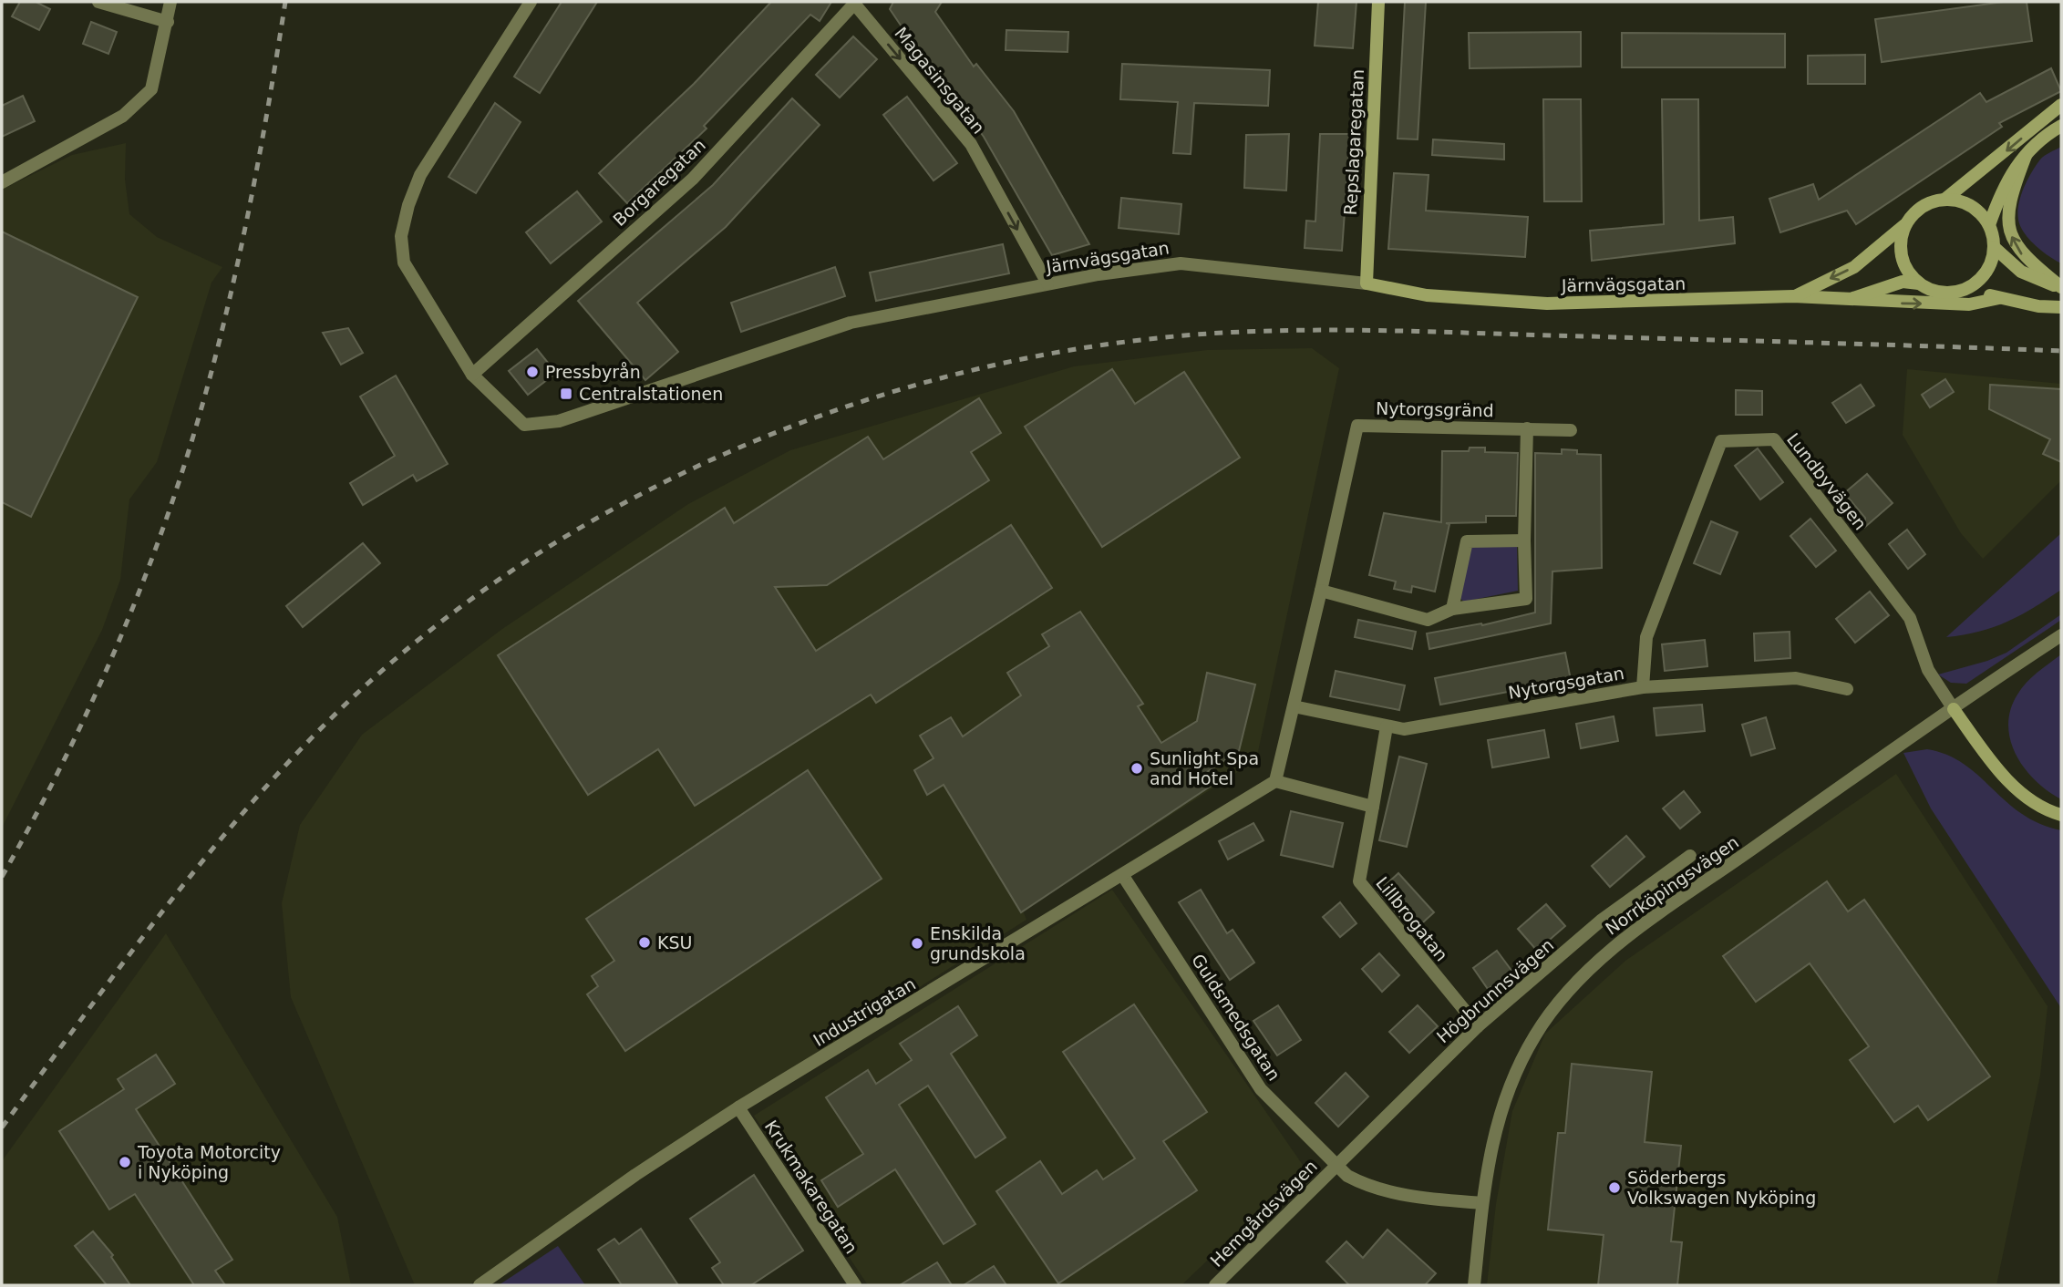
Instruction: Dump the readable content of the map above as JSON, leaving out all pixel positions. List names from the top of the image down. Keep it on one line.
{"streets":{"main road":["Repslagaregatan","Järnvägsgatan"],"street":["Magasinsgatan","Borgaregatan","Nytorgsgränd","Lundbyvägen","Nytorgsgatan","Norrköpingsvägen","Lillbrogatan","Högbrunnsvägen","Industrigatan","Guldsmedsgatan","Krukmakaregatan","Hemgårdsvägen"]},"crossings":[["Magasinsgatan","Borgaregatan"],["Magasinsgatan","Järnvägsgatan"],["Repslagaregatan","Järnvägsgatan"],["Borgaregatan","Järnvägsgatan"],["Nytorgsgränd","Nytorgsgatan"],["Lundbyvägen","Nytorgsgatan"],["Lundbyvägen","Norrköpingsvägen"],["Nytorgsgatan","Lillbrogatan"],["Norrköpingsvägen","Guldsmedsgatan"],["Lillbrogatan","Högbrunnsvägen"],["Högbrunnsvägen","Guldsmedsgatan"],["Högbrunnsvägen","Hemgårdsvägen"],["Industrigatan","Guldsmedsgatan"],["Industrigatan","Krukmakaregatan"],["Guldsmedsgatan","Hemgårdsvägen"]],"one_way":["Magasinsgatan"],"places":{"other":["Pressbyrån","Sunlight Spa and Hotel","KSU","Enskilda grundskola","Toyota Motorcity i Nyköping","Söderbergs Volkswagen Nyköping"],"transit":["Centralstationen"]}}
